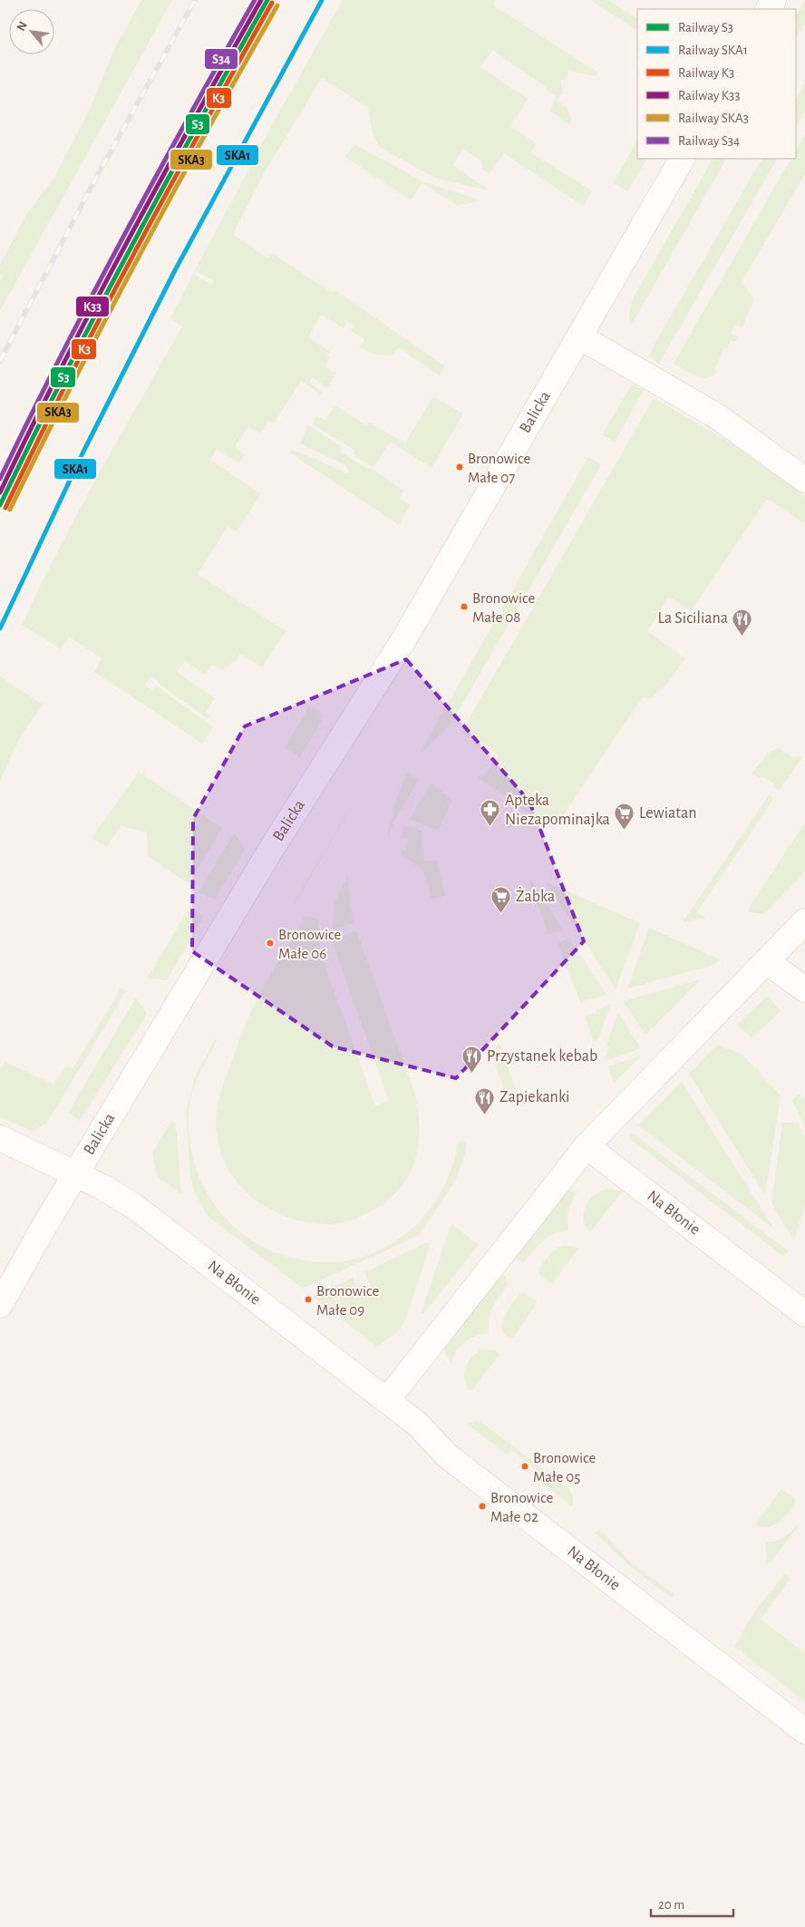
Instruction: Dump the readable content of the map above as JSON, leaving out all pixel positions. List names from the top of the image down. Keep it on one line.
{"streets":{"street":["Balicka","Na Błonie"]},"crossings":[["Balicka","Na Błonie"]],"places":{"other":["Bronowice Małe 07","Bronowice Małe 08","Bronowice Małe 06","Bronowice Małe 09","Bronowice Małe 05","Bronowice Małe 02"],"restaurant":["La Siciliana","Przystanek kebab","Zapiekanki"],"pharmacy":["Apteka Niezapominajka"],"supermarket":["Lewiatan","Żabka"]},"lines":["rail line S3","rail line SKA1","rail line K33","rail line S34","rail line K3","rail line SKA3"],"legend":["Railway S3","Railway SKA1","Railway K3","Railway K33","Railway SKA3","Railway S34"],"scale_bar":"20 m","north":"top left"}
